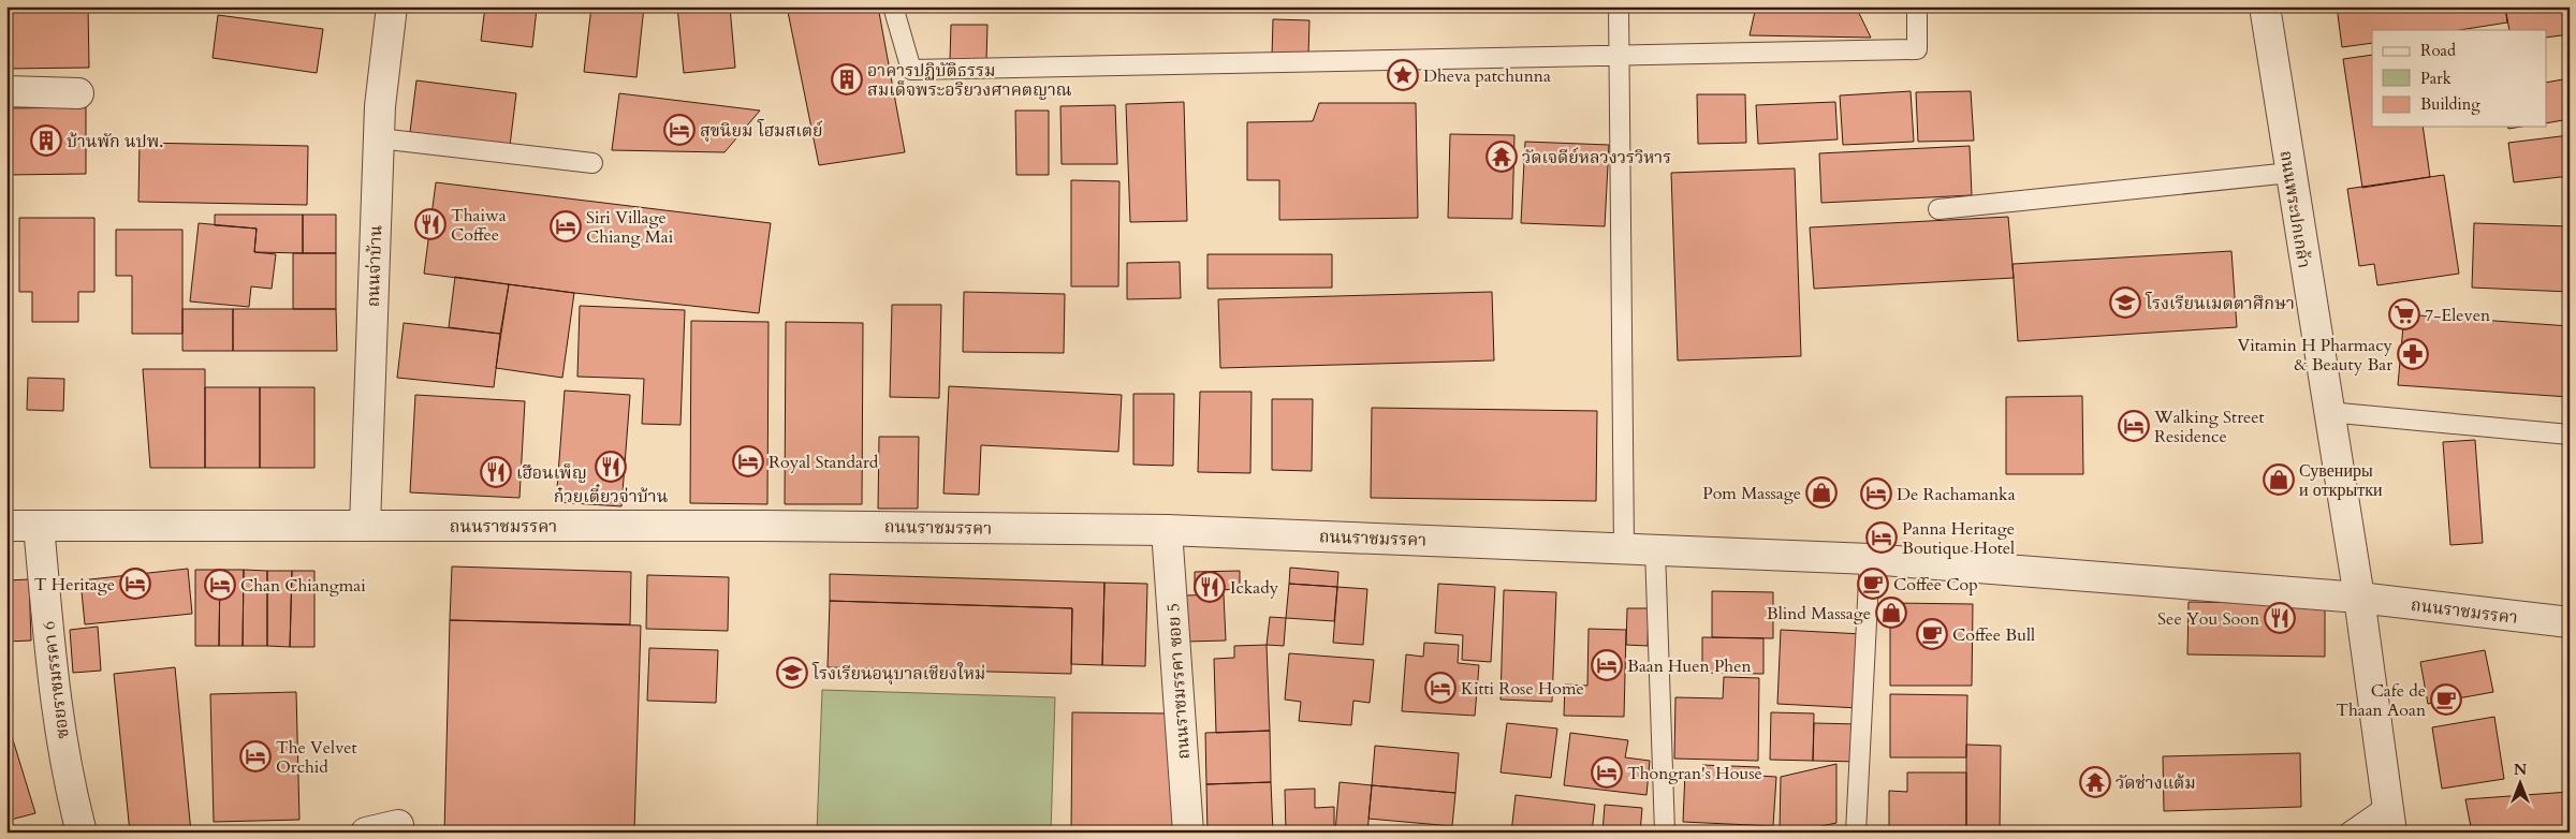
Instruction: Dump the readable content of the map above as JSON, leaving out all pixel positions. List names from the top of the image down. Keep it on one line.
{"streets":{"street":["ถนนพระปกเกล้า","ถนนจ่าบ้าน","ถนนราชมรรคา","ซอยราชมรรคา 6","ถนนราชมรรคา ซอย 5"]},"crossings":[["ถนนพระปกเกล้า","ถนนราชมรรคา"],["ถนนจ่าบ้าน","ถนนราชมรรคา"],["ถนนราชมรรคา","ซอยราชมรรคา 6"],["ถนนราชมรรคา","ถนนราชมรรคา ซอย 5"]],"places":{"place":["Dheva patchunna"],"building":["อาคารปฏิบัติธรรม สมเด็จพระอริยวงศาคตญาณ","บ้านพัก นปพ."],"hotel":["สุขนิยม โฮมสเตย์","Siri Village Chiang Mai","Walking Street Residence","Royal Standard","De Rachamanka","Panna Heritage Boutique Hotel","T Heritage","Chan Chiangmai","Baan Huen Phen","Kitti Rose Home","The Velvet Orchid","Thongran's House"],"temple":["วัดเจดีย์หลวงวรวิหาร","วัดช่างแต้ม"],"restaurant":["Thaiwa Coffee","ก๋วยเตี๋ยวจ่าบ้าน","เฮือนเพ็ญ","Ickady","See You Soon"],"school or university":["โรงเรียนเมตตาศึกษา","โรงเรียนอนุบาลเชียงใหม่"],"supermarket":["7-Eleven"],"pharmacy":["Vitamin H Pharmacy & Beauty Bar"],"shop":["Сувениры и открытки","Pom Massage","Blind Massage"],"cafe":["Coffee Cop","Coffee Bull","Cafe de Thaan Aoan"]},"legend":["Road","Park","Building"],"north":"top"}
